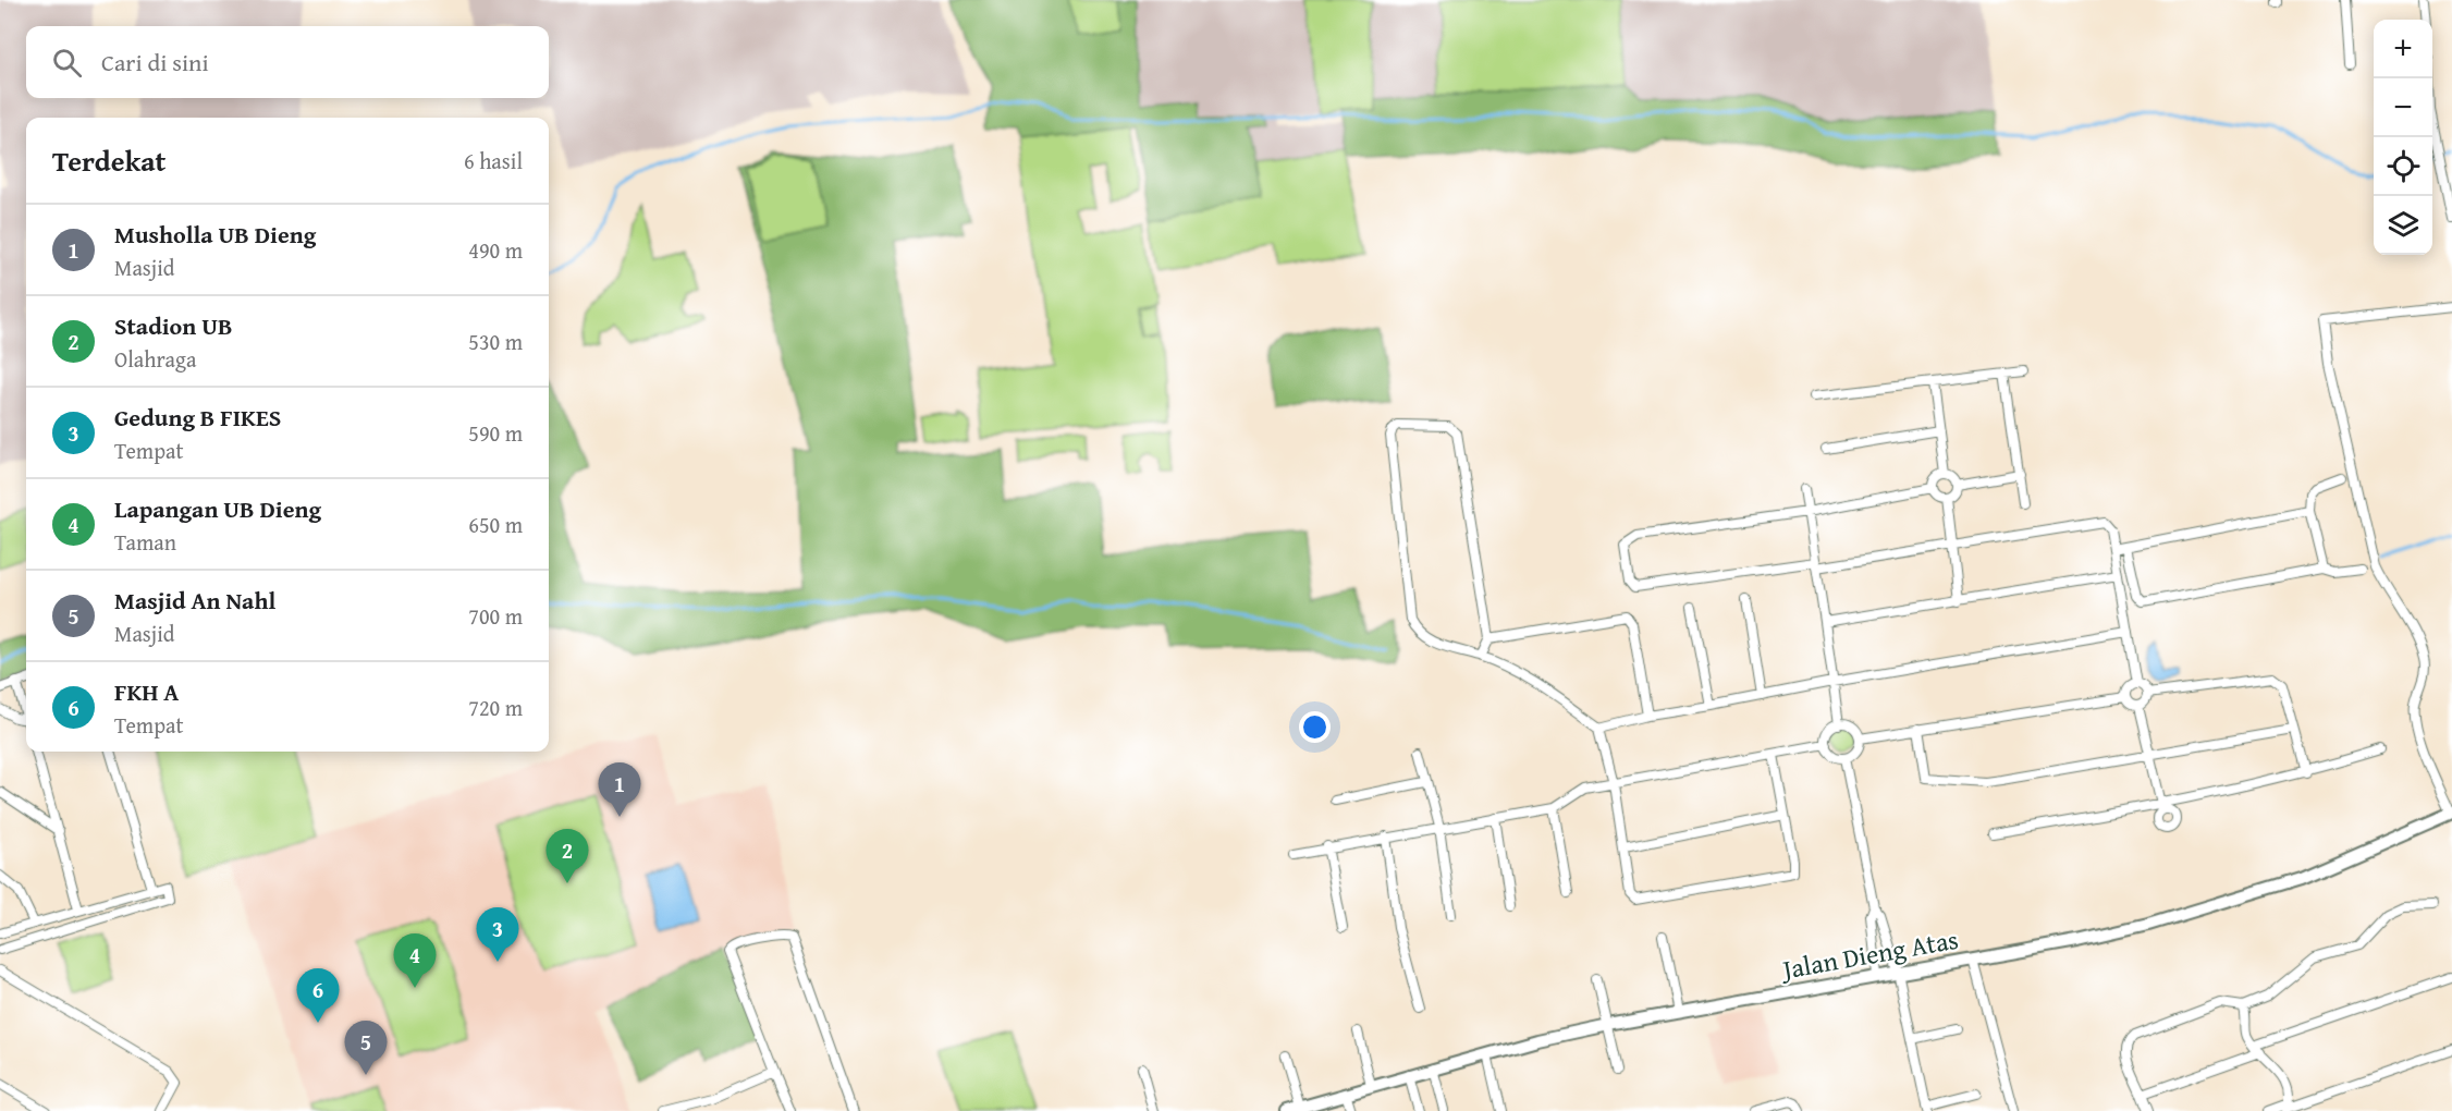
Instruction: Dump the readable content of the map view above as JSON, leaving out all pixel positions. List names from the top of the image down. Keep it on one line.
{"streets":{"street":["Jalan Dieng Atas"]},"page":{"map_buttons":["+","−"],"search":"Cari di sini","heading":["Terdekat","6 hasil"],"list":[{"mark":"1","name":"Musholla UB Dieng","note":"Masjid","value":"490 m"},{"mark":"2","name":"Stadion UB","note":"Olahraga","value":"530 m"},{"mark":"3","name":"Gedung B FIKES","note":"Tempat","value":"590 m"},{"mark":"4","name":"Lapangan UB Dieng","note":"Taman","value":"650 m"},{"mark":"5","name":"Masjid An Nahl","note":"Masjid","value":"700 m"},{"mark":"6","name":"FKH A","note":"Tempat","value":"720 m"}],"pins":["1","2","3","4","6","5"]}}
